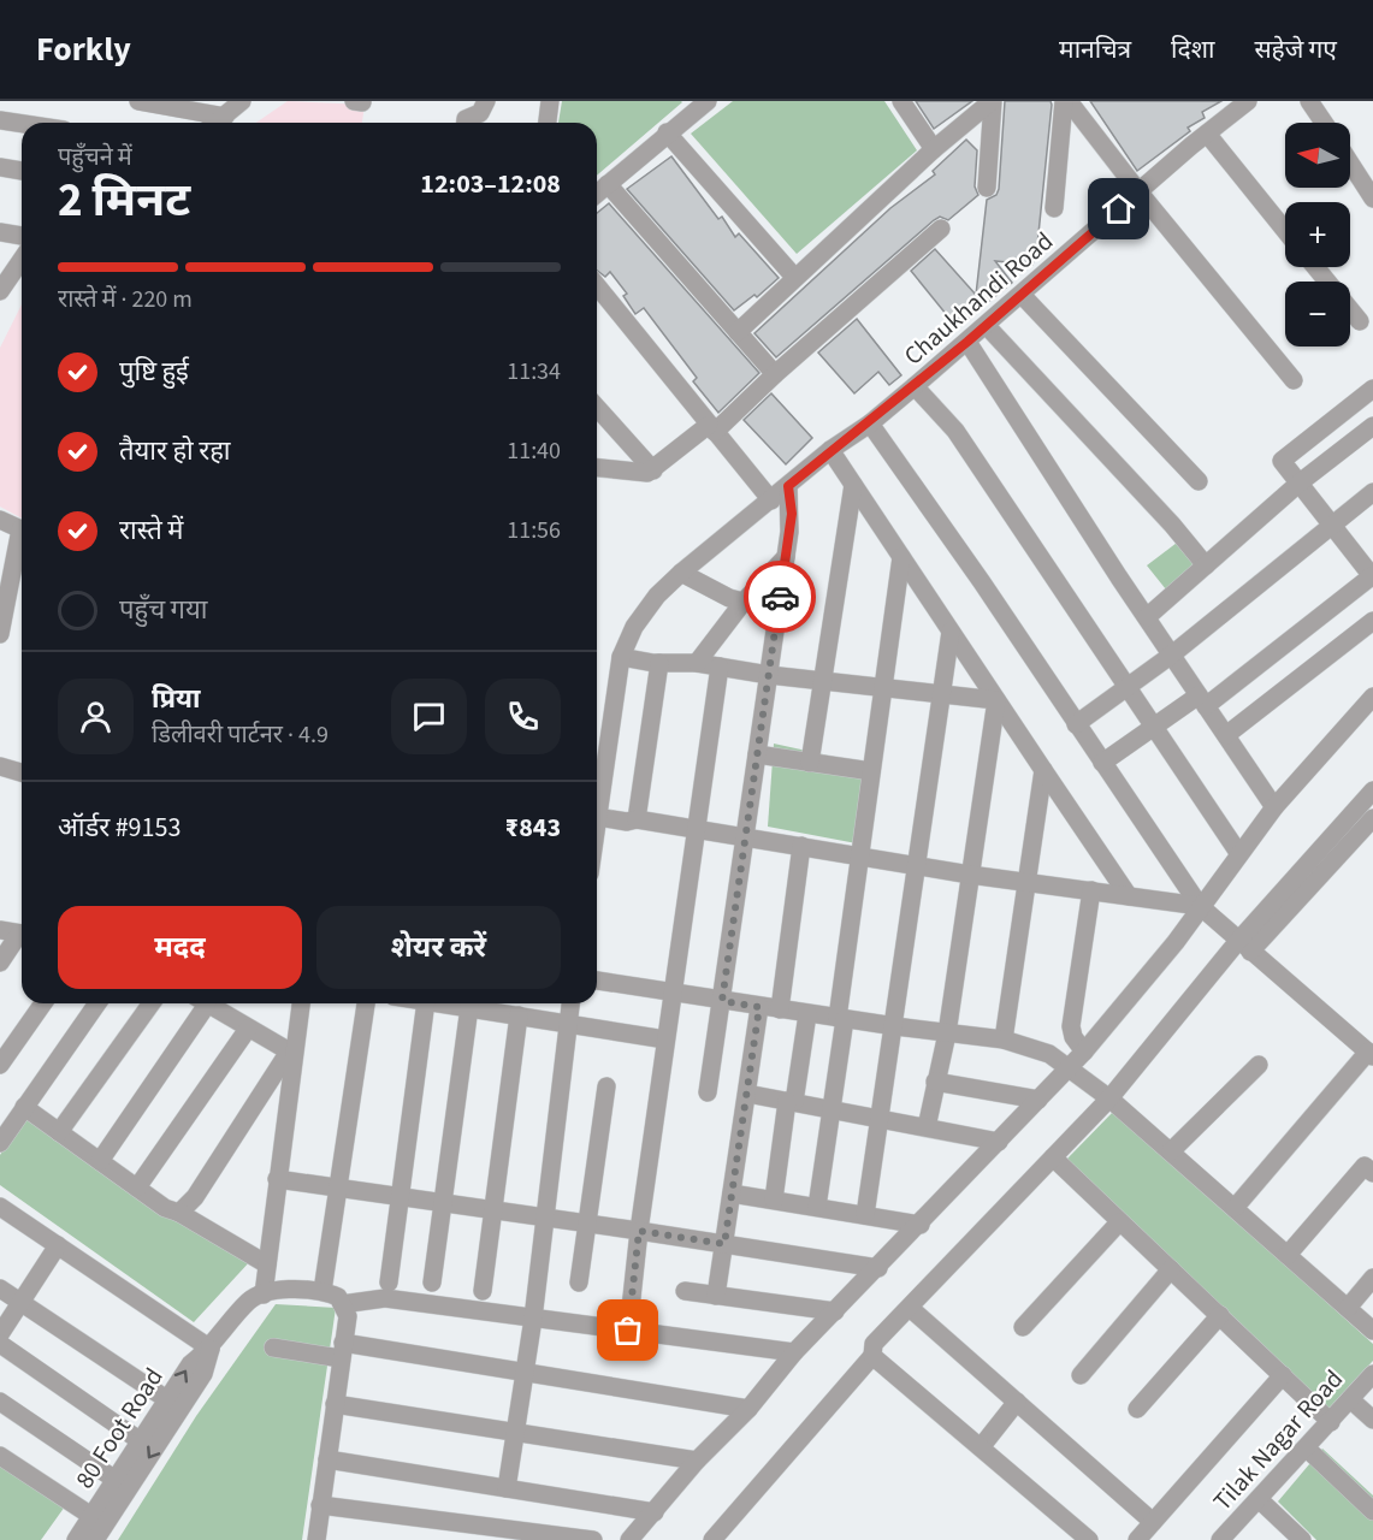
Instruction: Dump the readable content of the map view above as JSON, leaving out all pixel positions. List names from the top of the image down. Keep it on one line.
{"streets":{"street":["Chaukhandi Road","80 Foot Road","Tilak Nagar Road"]},"north":"left","page":{"header":"Forkly","nav":["मानचित्र","दिशा","सहेजे गए"],"map_buttons":["+","−"],"heading":["2 मिनट","पहुँचने में","12:03–12:08"],"panel":["प्रिया","डिलीवरी पार्टनर · 4.9","ऑर्डर #9153","₹843"],"bar":"रास्ते में · 220 m","list":[["पुष्टि हुई","11:34"],["तैयार हो रहा","11:40"],["रास्ते में","11:56"],"पहुँच गया"],"buttons":["मदद","शेयर करें"]}}
